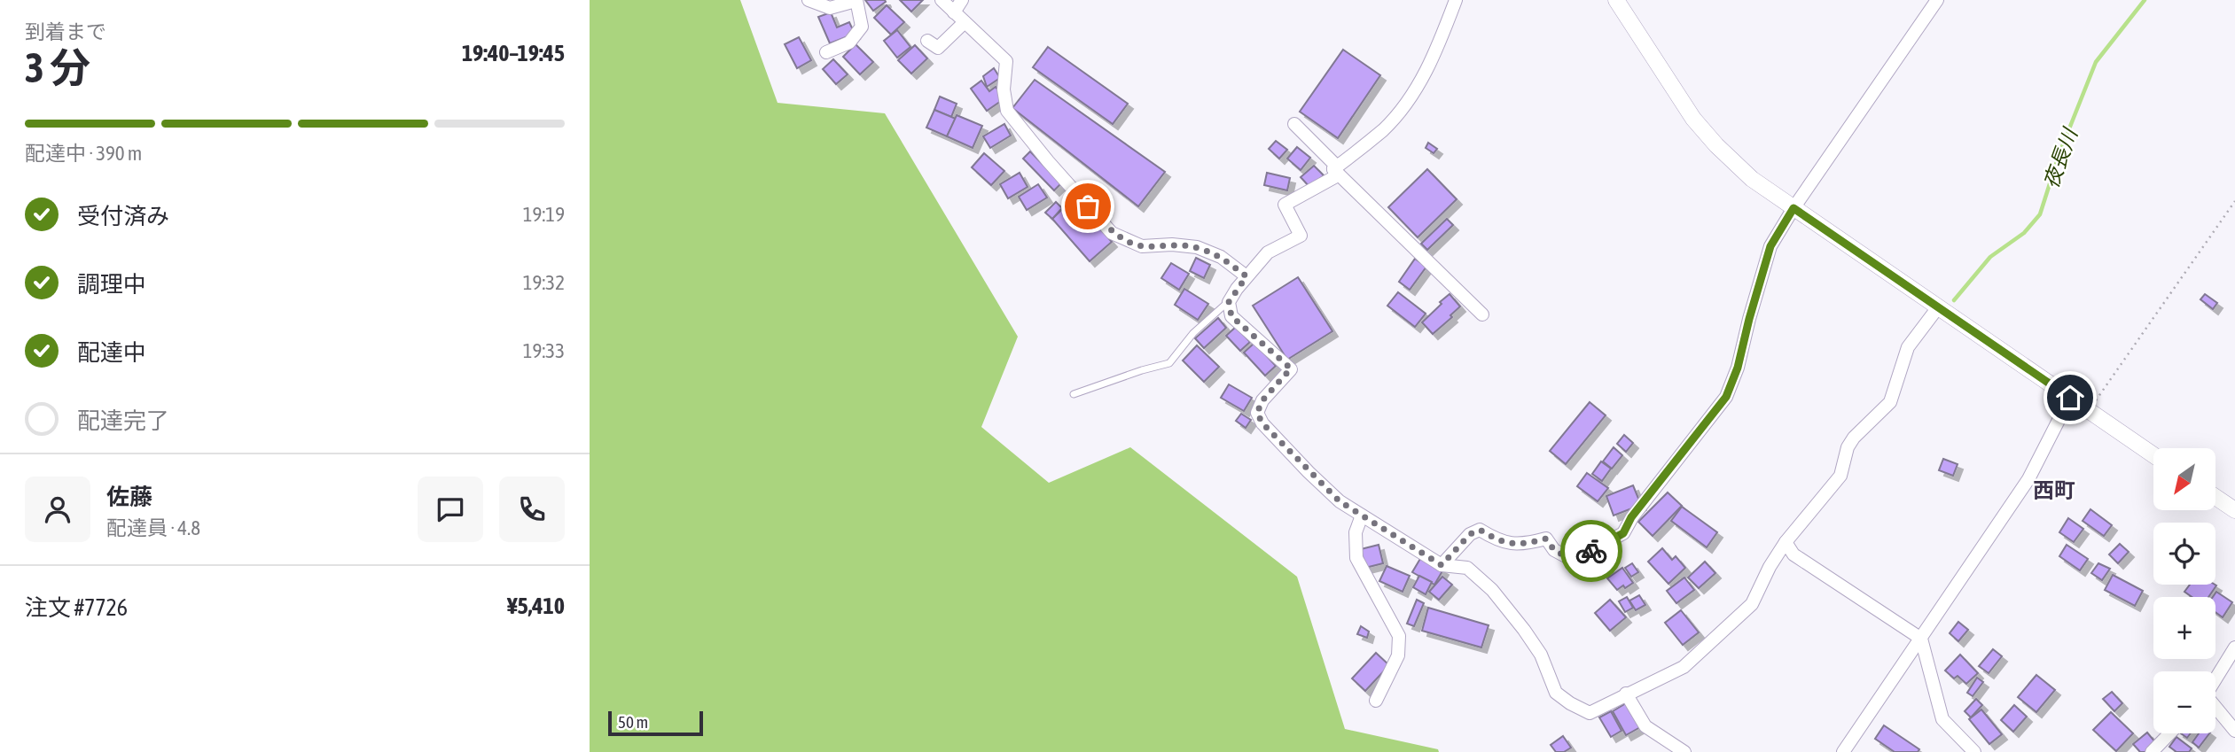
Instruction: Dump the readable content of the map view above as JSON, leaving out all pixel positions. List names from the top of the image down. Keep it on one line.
{"districts":["西町"],"water":["夜長川"],"scale_bar":"50 m","north":"bottom left","page":{"heading":["3 分","到着まで","19:40–19:45"],"panel":["佐藤","配達員 · 4.8","注文 #7726","¥5,410"],"bar":"配達中 · 390 m","list":[["受付済み","19:19"],["調理中","19:32"],["配達中","19:33"],"配達完了"],"map_buttons":["+","−"],"scale":"50 m"}}
